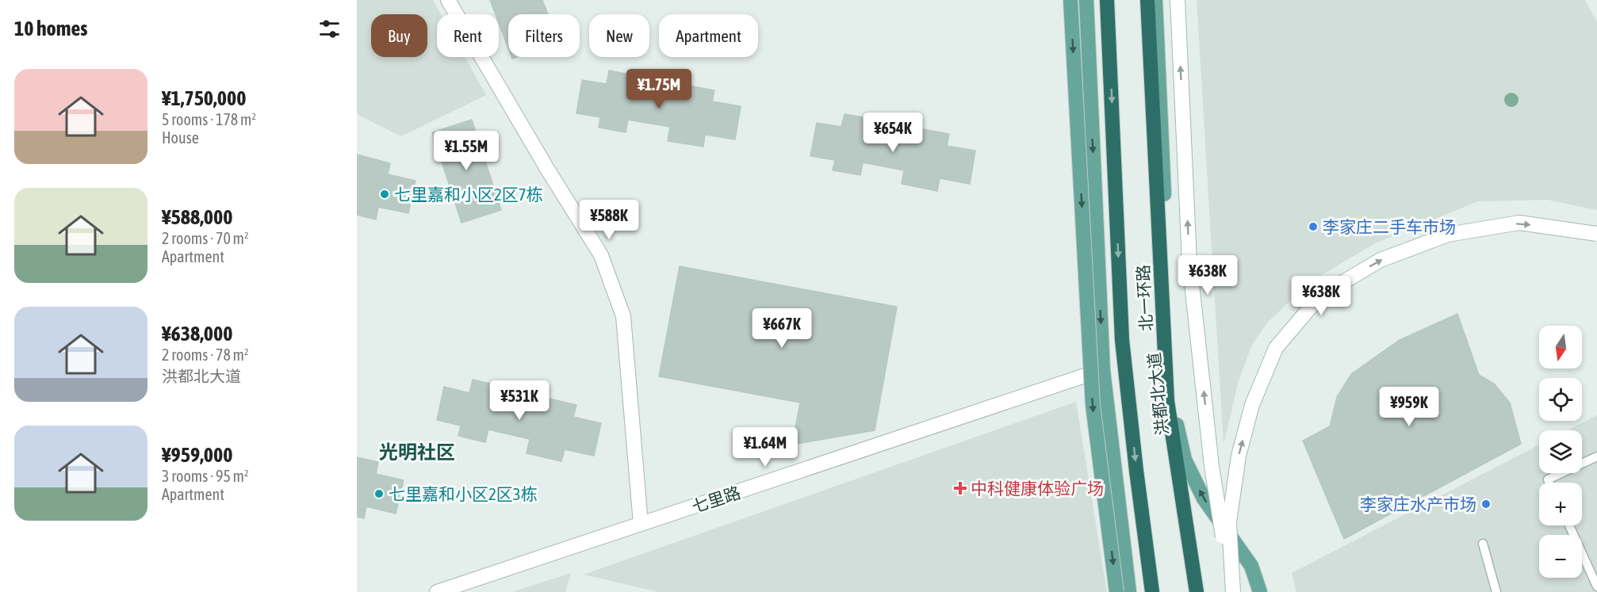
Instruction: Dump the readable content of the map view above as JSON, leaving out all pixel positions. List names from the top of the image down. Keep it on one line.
{"streets":{"highway":["北一环路"],"main road":["洪都北大道"],"street":["七里路"]},"districts":["光明社区"],"places":{"other":["七里嘉和小区2区7栋","李家庄二手车市场","七里嘉和小区2区3栋","李家庄水产市场"],"health":["中科健康体验广场"]},"north":"bottom","page":{"heading":"10 homes","chip":["Buy","Rent","Filters","New","Apartment"],"list":[{"name":"¥1,750,000","note":"5 rooms · 178 m² · House"},{"name":"¥588,000","note":"2 rooms · 70 m² · Apartment"},{"name":"¥638,000","note":"2 rooms · 78 m² · 洪都北大道"},{"name":"¥959,000","note":"3 rooms · 95 m² · Apartment"}],"price":["¥1.75M","¥654K","¥1.55M","¥588K","¥638K","¥638K","¥667K","¥531K","¥959K","¥1.64M"],"map_buttons":["+","−"]}}
